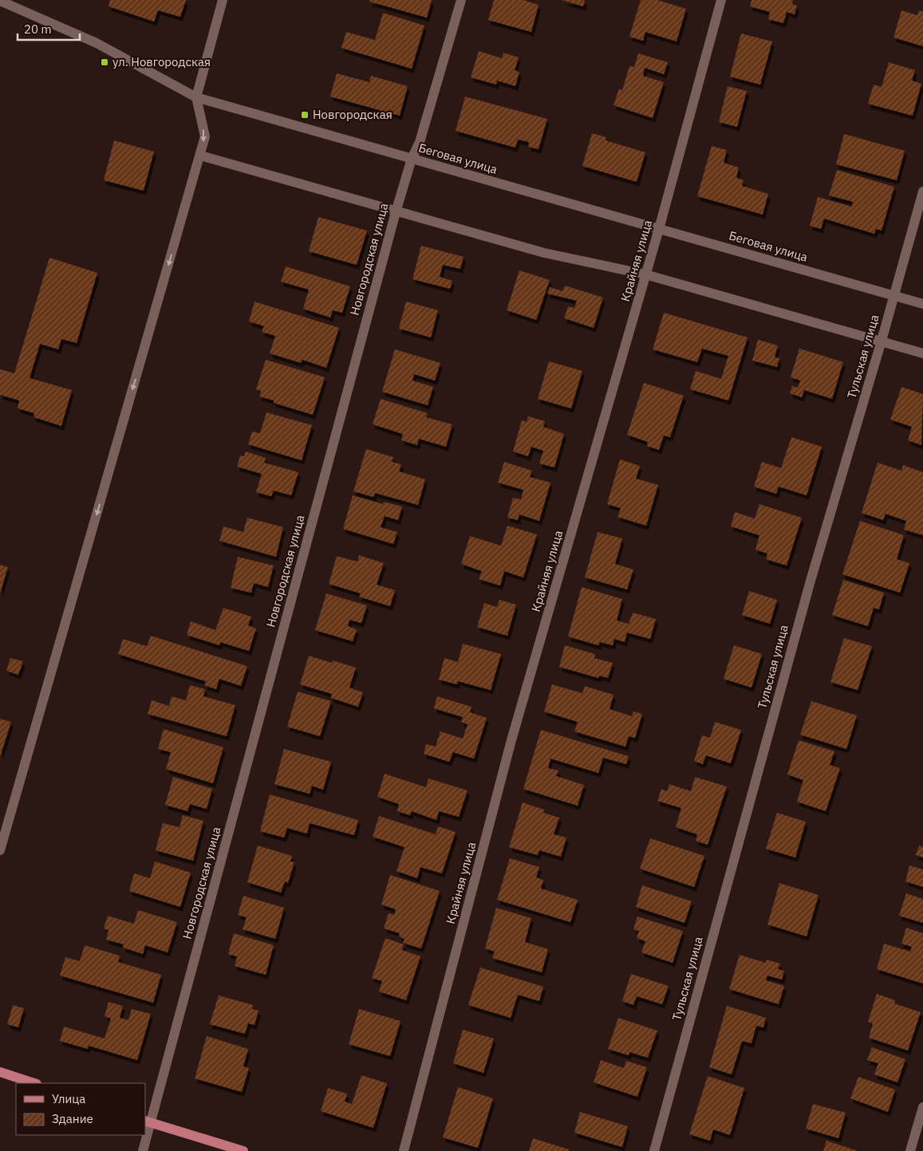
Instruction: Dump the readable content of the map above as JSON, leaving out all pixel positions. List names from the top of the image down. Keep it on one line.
{"streets":{"street":["Беговая улица","Новгородская улица","Крайняя улица","Тульская улица"]},"crossings":[["Беговая улица","Новгородская улица"],["Беговая улица","Крайняя улица"],["Беговая улица","Тульская улица"]],"places":{"transit":["ул. Новгородская","Новгородская"]},"legend":["Улица","Здание"],"scale_bar":"20 m"}
